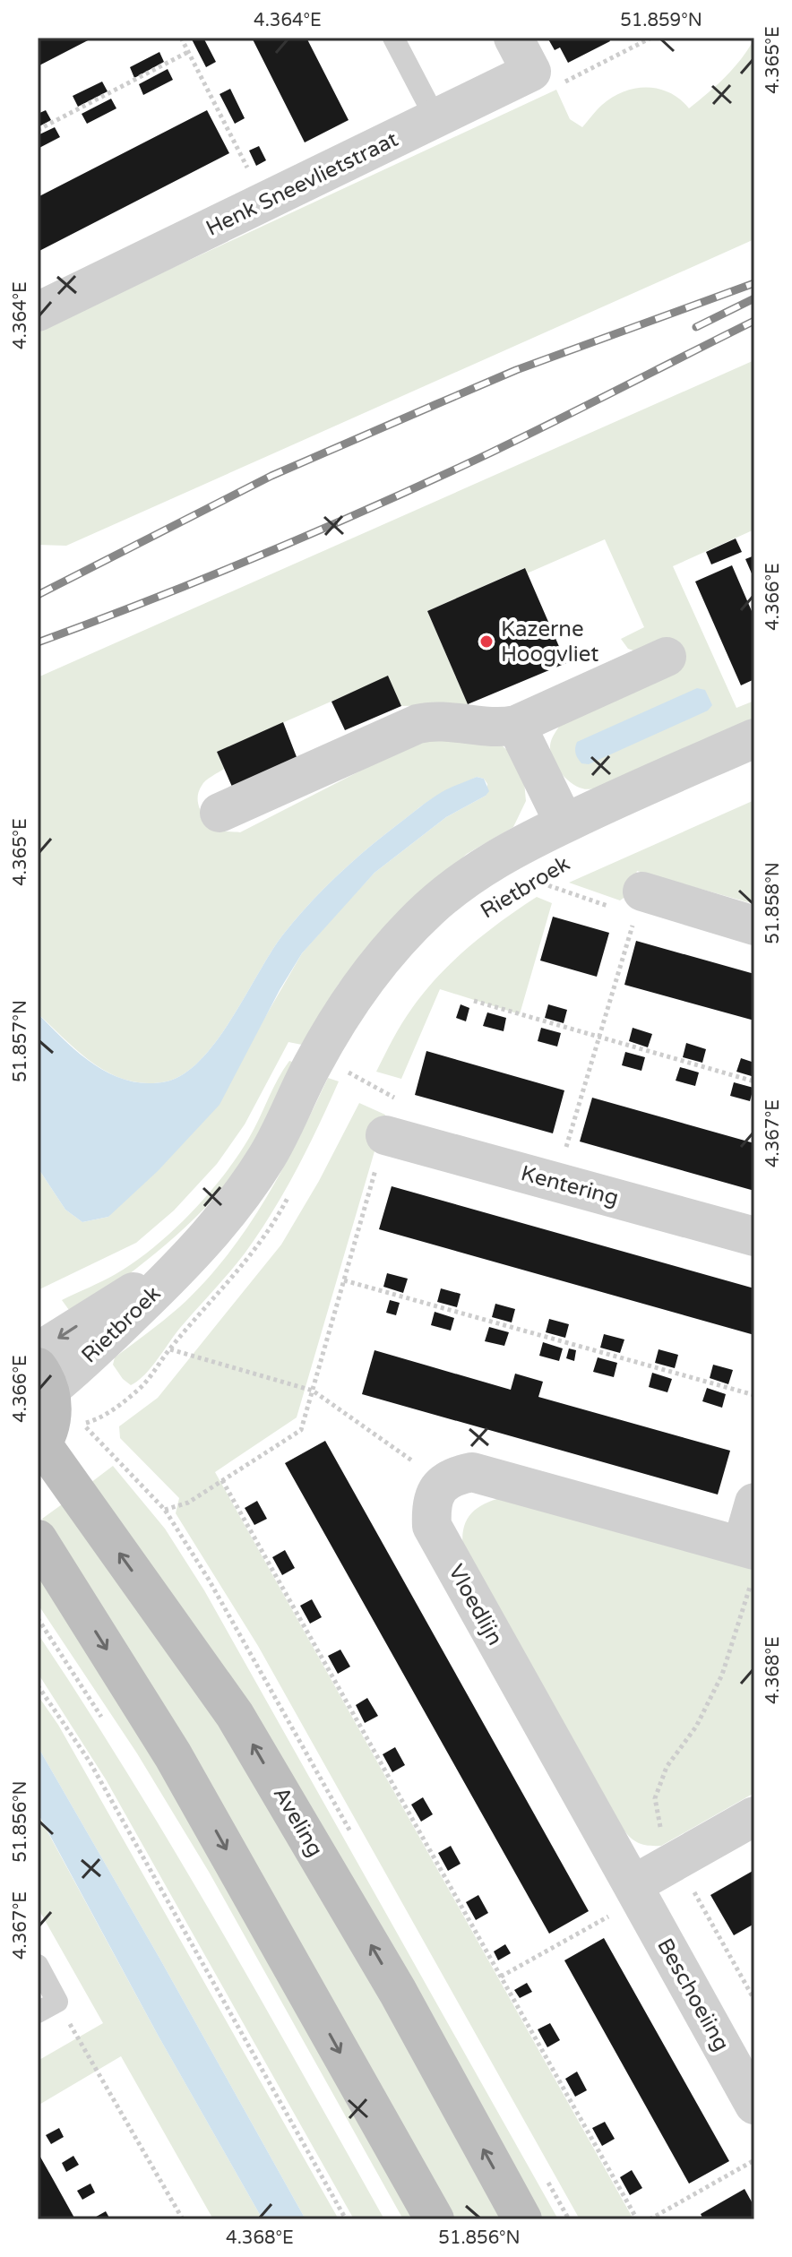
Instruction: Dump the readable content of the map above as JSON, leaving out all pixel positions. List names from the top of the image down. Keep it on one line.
{"streets":{"main road":["Aveling"],"street":["Henk Sneevlietstraat","Rietbroek","Kentering","Vloedlijn","Beschoeiing"]},"crossings":[["Vloedlijn","Beschoeiing"]],"places":["Kazerne Hoogvliet"],"coordinates":["4.364°E","51.859°N","4.365°E","4.366°E","51.858°N","51.857°N","4.367°E","4.368°E","51.856°N"]}
